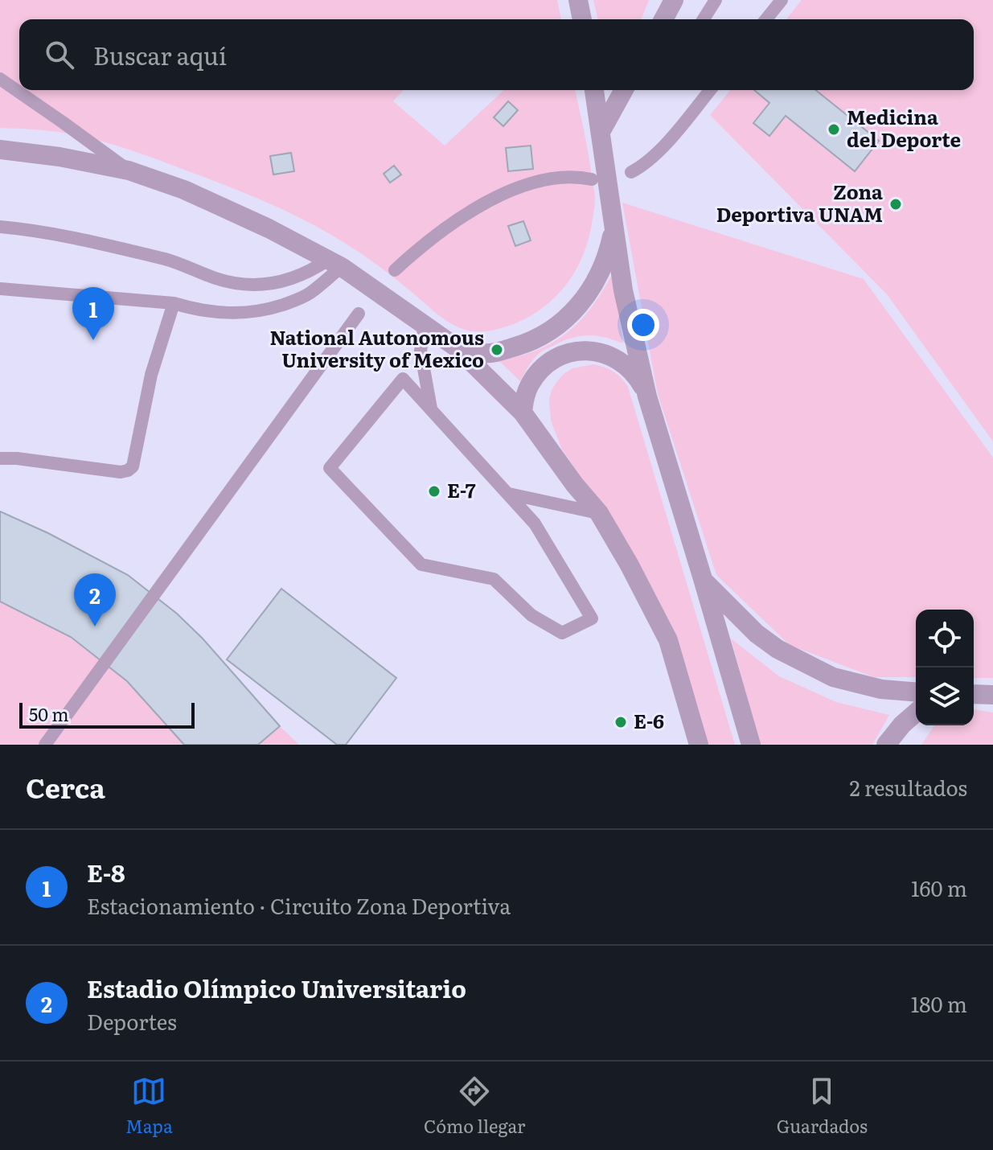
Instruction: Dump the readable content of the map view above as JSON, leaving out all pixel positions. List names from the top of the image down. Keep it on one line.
{"places":["Medicina del Deporte","Zona Deportiva UNAM","National Autonomous University of Mexico","E-7","E-6"],"scale_bar":"50 m","page":{"search":"Buscar aquí","pins":["1","2"],"scale":"50 m","heading":["Cerca","2 resultados"],"list":[{"mark":"1","name":"E-8","note":"Estacionamiento · Circuito Zona Deportiva","value":"160 m"},{"mark":"2","name":"Estadio Olímpico Universitario","note":"Deportes","value":"180 m"}],"nav":["Mapa","Cómo llegar","Guardados"]}}
